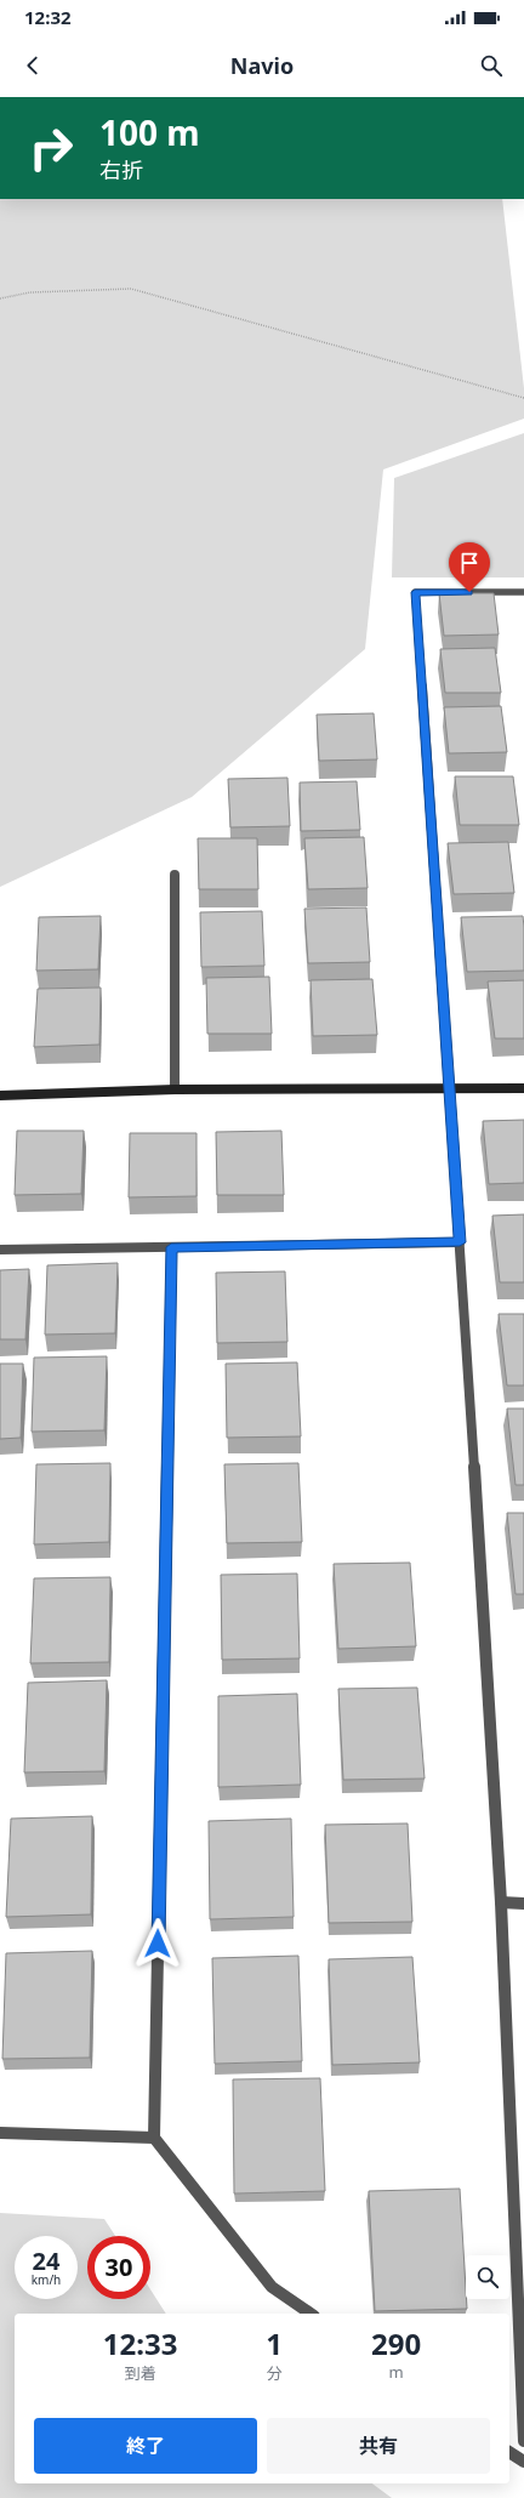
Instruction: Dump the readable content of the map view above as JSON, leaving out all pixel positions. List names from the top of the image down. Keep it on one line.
{"page":{"status":"12:32","header":"Navio","turn":["100 m","右折"],"speed":"24 km/h","limit":"30","eta":["12:33","到着","1","分","290","m"],"buttons":["終了","共有"]}}
